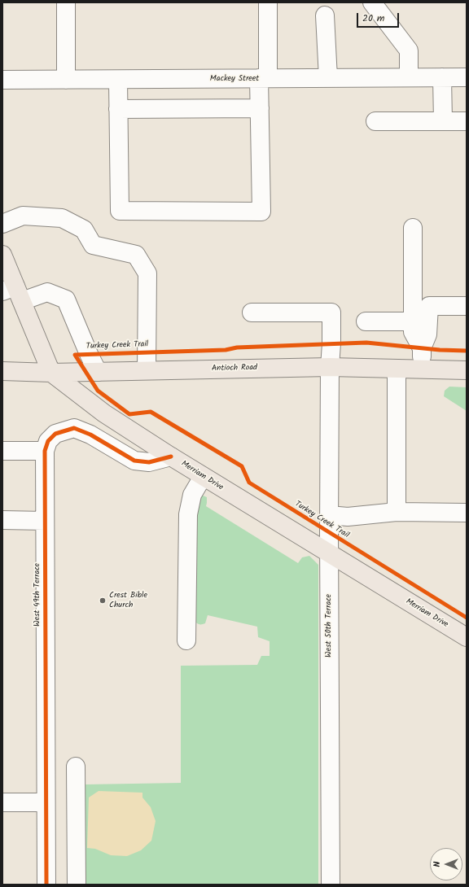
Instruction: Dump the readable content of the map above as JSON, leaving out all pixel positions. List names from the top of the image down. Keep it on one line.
{"streets":{"main road":["Antioch Road","Merriam Drive"],"street":["Mackey Street","West 49th Terrace","West 50th Terrace"],"cycle path":["Turkey Creek Trail"]},"crossings":[["Antioch Road","Merriam Drive"],["Antioch Road","West 50th Terrace"],["Merriam Drive","West 49th Terrace"],["Merriam Drive","West 50th Terrace"]],"places":["Crest Bible Church"],"scale_bar":"20 m","north":"left"}
